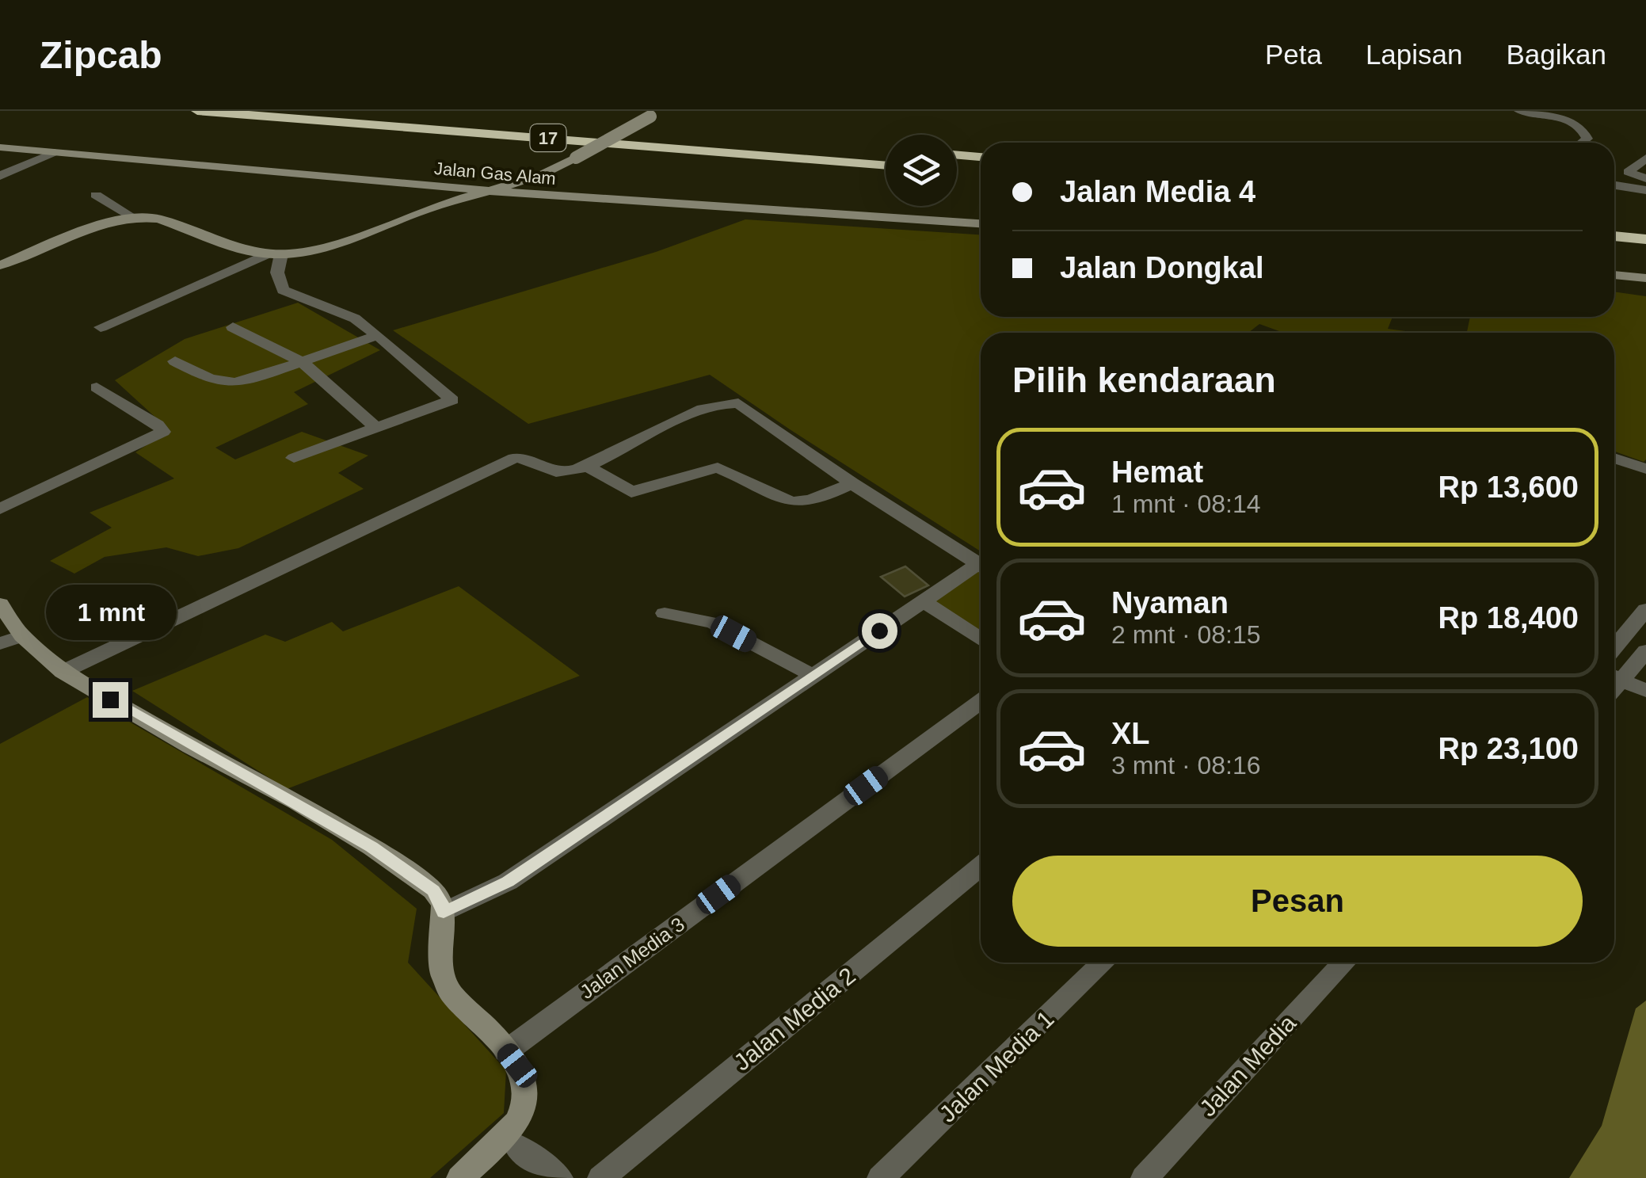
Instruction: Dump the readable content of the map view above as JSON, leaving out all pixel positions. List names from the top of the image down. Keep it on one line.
{"streets":{"highway":["17"],"street":["Jalan Gas Alam","Jalan Media 3","Jalan Media 2","Jalan Media","Jalan Media 1"]},"page":{"header":"Zipcab","nav":["Peta","Lapisan","Bagikan"],"banner":["Jalan Media 4","Jalan Dongkal"],"heading":"Pilih kendaraan","list":[{"name":"Hemat","note":"1 mnt · 08:14","value":"Rp 13,600"},{"name":"Nyaman","note":"2 mnt · 08:15","value":"Rp 18,400"},{"name":"XL","note":"3 mnt · 08:16","value":"Rp 23,100"}],"bubble":"1 mnt","buttons":"Pesan"}}
